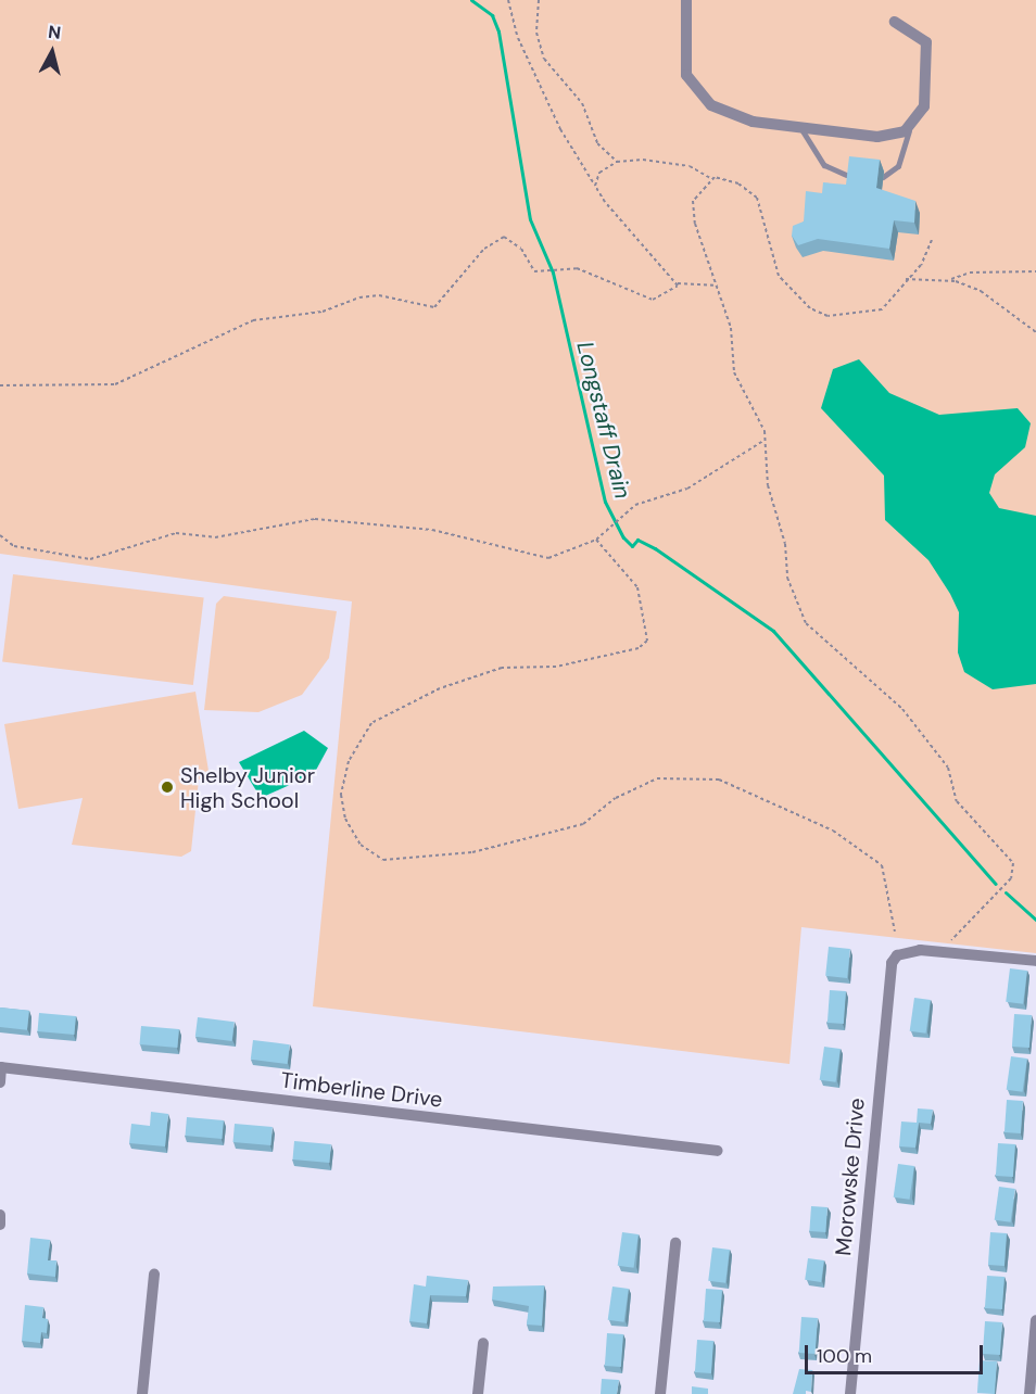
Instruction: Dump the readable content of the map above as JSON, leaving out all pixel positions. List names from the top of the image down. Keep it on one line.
{"streets":{"street":["Timberline Drive","Morowske Drive"]},"water":["Longstaff Drain"],"places":["Shelby Junior High School"],"scale_bar":"100 m","north":"top"}
